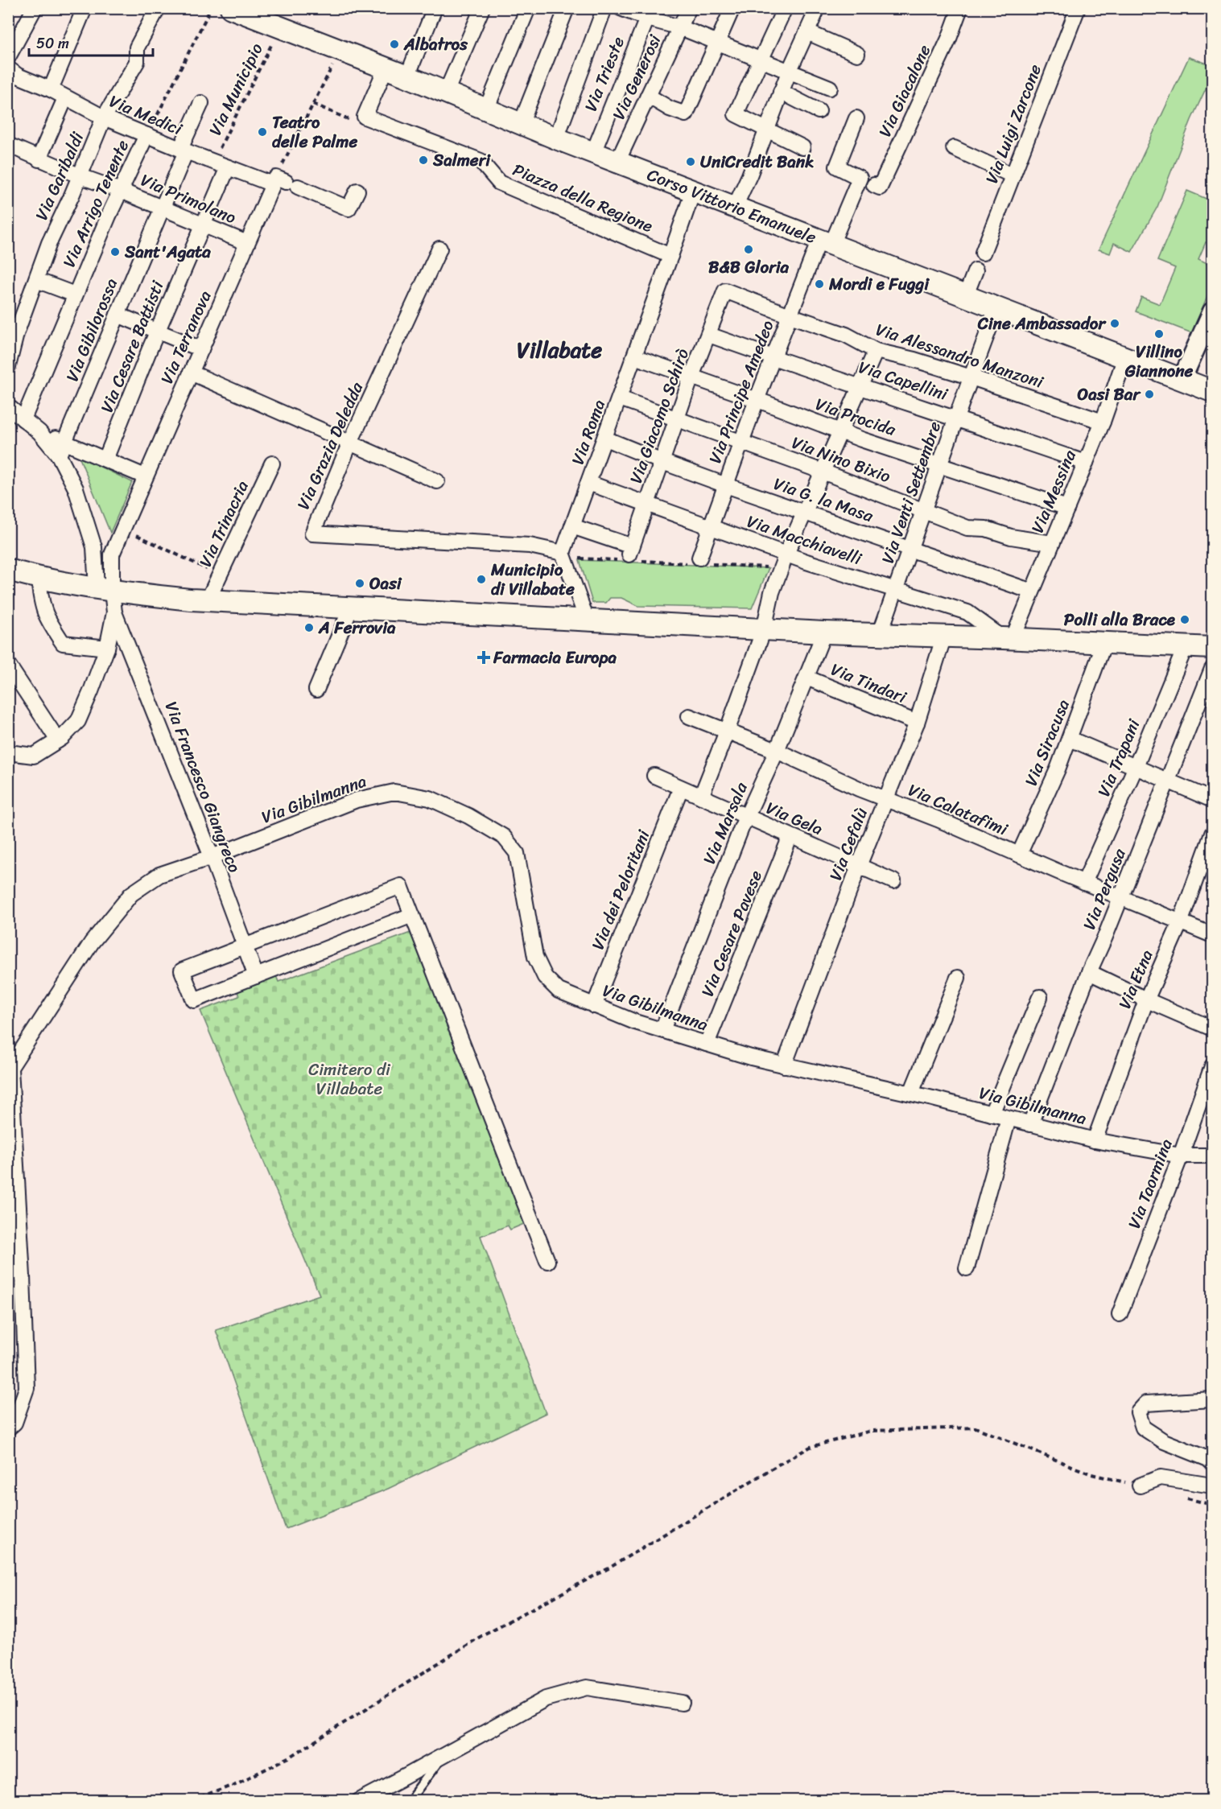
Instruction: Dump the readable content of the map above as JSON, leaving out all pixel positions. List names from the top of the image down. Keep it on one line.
{"streets":{"main road":["Corso Vittorio Emanuele"],"street":["Via Trieste","Via Generosi","Via Giacalone","Via Medici","Via Luigi Zarcone","Via Garibaldi","Piazza della Regione","Via Primolano","Via Arrigo Tenente","Via Gibilorossa","Via Terranova","Via Cesare Battisti","Via Alessandro Manzoni","Via Capellini","Via Principe Amedeo","Via Giacomo Schirò","Via Procida","Via Roma","Via Grazia Deledda","Via Nino Bixio","Via Messina","Via Venti Settembre","Via G. la Masa","Via Trinacria","Via Macchiavelli","Via Tindari","Via Siracusa","Via Trapani","Via Francesco Giangreco","Via Gibilmanna","Via Calatafimi","Via Gela","Via Marsala","Via Cefalù","Via Pergusa","Via dei Peloritani","Via Cesare Pavese","Via Etna","Via Taormina"],"path":["Via Municipio"]},"crossings":[["Via Trieste","Corso Vittorio Emanuele"],["Via Generosi","Corso Vittorio Emanuele"],["Via Municipio","Via Medici"],["Via Municipio","Corso Vittorio Emanuele"],["Via Giacalone","Corso Vittorio Emanuele"],["Via Giacalone","Via Principe Amedeo"],["Via Medici","Via Garibaldi"],["Via Medici","Via Arrigo Tenente"],["Via Medici","Via Gibilorossa"],["Via Medici","Via Terranova"],["Via Medici","Via Cesare Battisti"],["Via Garibaldi","Via Primolano"],["Piazza della Regione","Via Roma"],["Via Primolano","Via Arrigo Tenente"],["Via Primolano","Via Gibilorossa"],["Via Primolano","Via Terranova"],["Via Primolano","Via Cesare Battisti"],["Corso Vittorio Emanuele","Via Principe Amedeo"],["Corso Vittorio Emanuele","Via Messina"],["Corso Vittorio Emanuele","Via Venti Settembre"],["Via Alessandro Manzoni","Via Principe Amedeo"],["Via Alessandro Manzoni","Via Giacomo Schirò"],["Via Alessandro Manzoni","Via Messina"],["Via Alessandro Manzoni","Via Venti Settembre"],["Via Capellini","Via Principe Amedeo"],["Via Capellini","Via Giacomo Schirò"],["Via Capellini","Via Messina"],["Via Capellini","Via Venti Settembre"],["Via Principe Amedeo","Via Procida"],["Via Principe Amedeo","Via Nino Bixio"],["Via Principe Amedeo","Via G. la Masa"],["Via Principe Amedeo","Via Macchiavelli"],["Via Giacomo Schirò","Via Procida"],["Via Giacomo Schirò","Via Nino Bixio"],["Via Giacomo Schirò","Via G. la Masa"],["Via Giacomo Schirò","Via Macchiavelli"],["Via Procida","Via Roma"],["Via Procida","Via Messina"],["Via Procida","Via Venti Settembre"],["Via Roma","Via Grazia Deledda"],["Via Roma","Via Nino Bixio"],["Via Roma","Via G. la Masa"],["Via Roma","Via Macchiavelli"],["Via Nino Bixio","Via Messina"],["Via Nino Bixio","Via Venti Settembre"],["Via Messina","Via G. la Masa"],["Via Messina","Via Macchiavelli"],["Via Venti Settembre","Via G. la Masa"],["Via Venti Settembre","Via Macchiavelli"],["Via Tindari","Via Marsala"],["Via Tindari","Via Cefalù"],["Via Siracusa","Via Calatafimi"],["Via Trapani","Via Calatafimi"],["Via Francesco Giangreco","Via Gibilmanna"],["Via Gibilmanna","Via Marsala"],["Via Gibilmanna","Via Cefalù"],["Via Gibilmanna","Via Pergusa"],["Via Gibilmanna","Via dei Peloritani"],["Via Gibilmanna","Via Cesare Pavese"],["Via Gibilmanna","Via Etna"],["Via Gibilmanna","Via Taormina"],["Via Calatafimi","Via Marsala"],["Via Calatafimi","Via Cefalù"],["Via Calatafimi","Via Pergusa"],["Via Calatafimi","Via Etna"],["Via Gela","Via Marsala"],["Via Gela","Via Cefalù"],["Via Gela","Via dei Peloritani"],["Via Gela","Via Cesare Pavese"]],"districts":["Villabate"],"parks":["Cimitero di Villabate"],"places":{"other":["Albatros","Teatro delle Palme","Salmeri","UniCredit Bank","B&B Gloria","Sant'Agata","Mordi e Fuggi","Cine Ambassador","Villino Giannone","Oasi Bar","Municipio di Villabate","Oasi","Polli alla Brace","A Ferrovia"],"health":["Farmacia Europa"]},"scale_bar":"50 m"}
